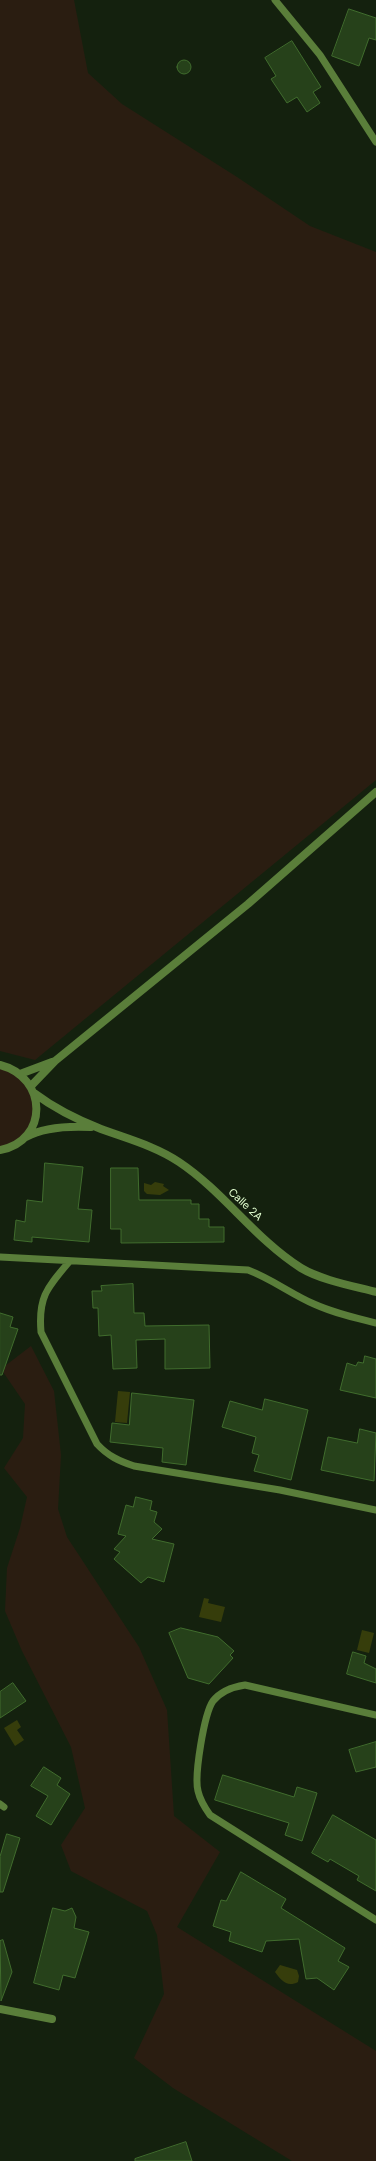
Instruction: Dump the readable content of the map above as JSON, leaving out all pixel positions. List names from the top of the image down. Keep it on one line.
{"streets":{"street":["Calle 2A"]}}
